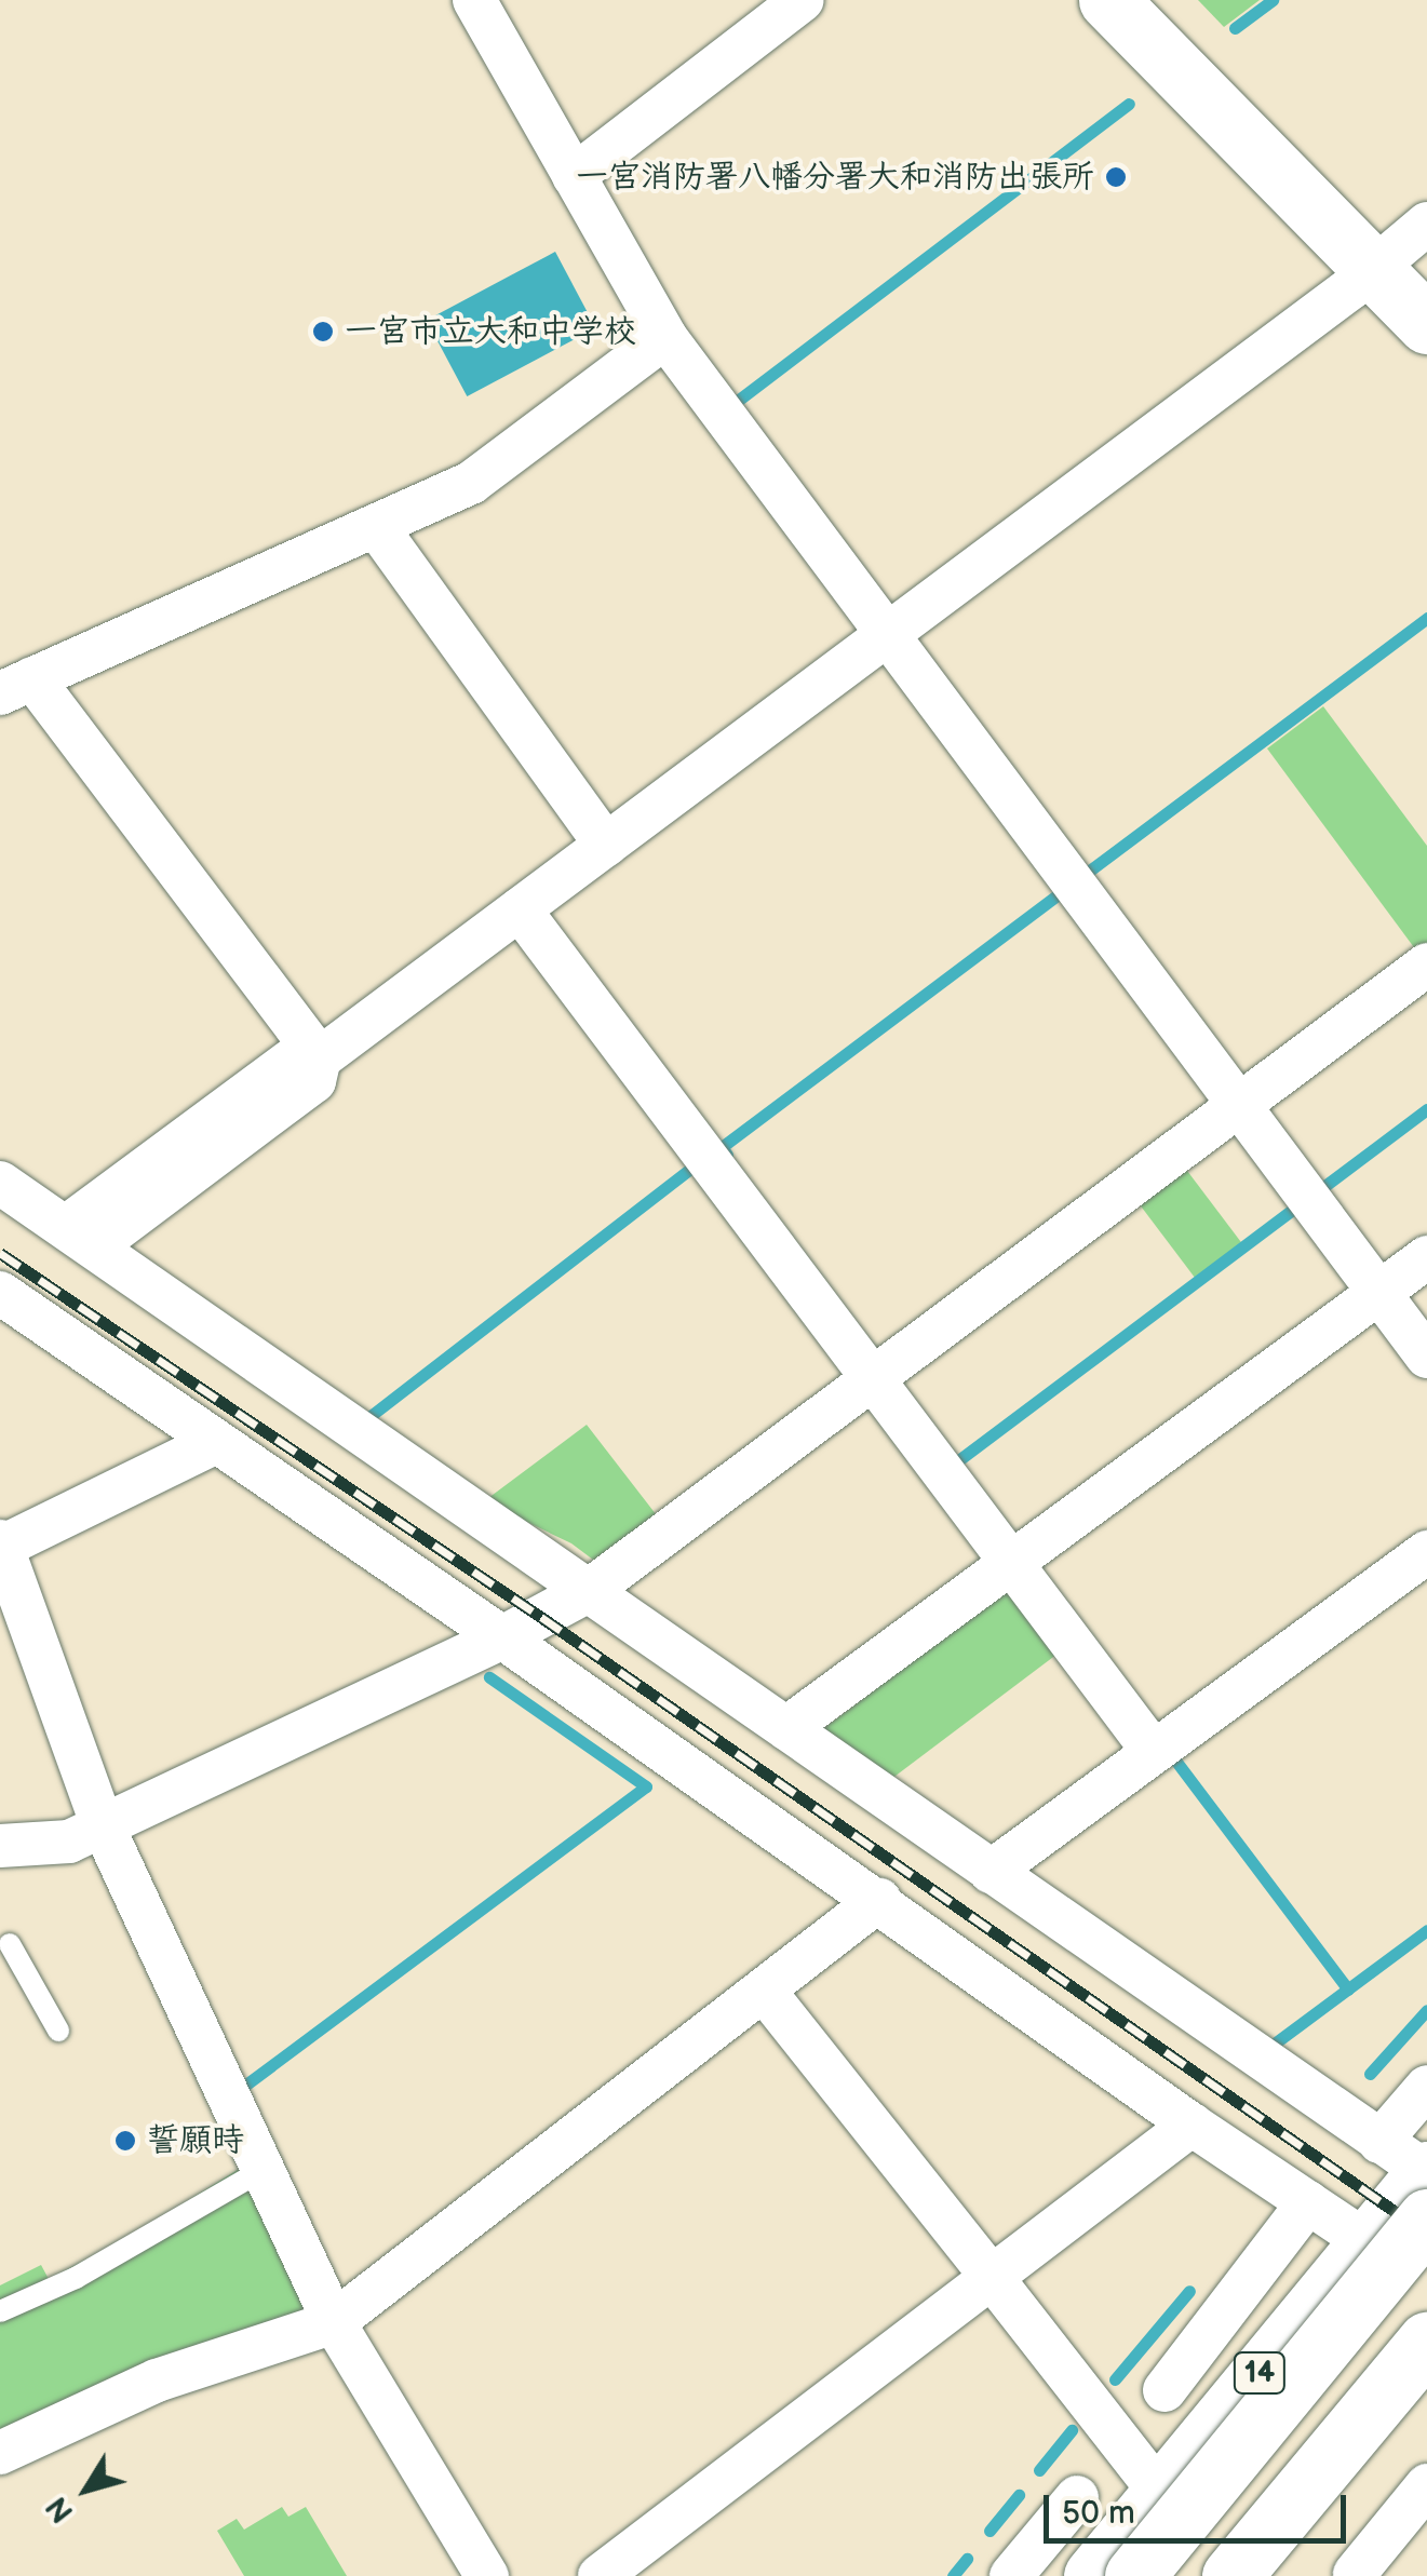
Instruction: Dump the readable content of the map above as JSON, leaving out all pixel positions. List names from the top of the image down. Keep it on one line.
{"streets":{"main road":["14"]},"places":["一宮消防署八幡分署大和消防出張所","一宮市立大和中学校","誓願時"],"scale_bar":"50 m","north":"bottom left"}
